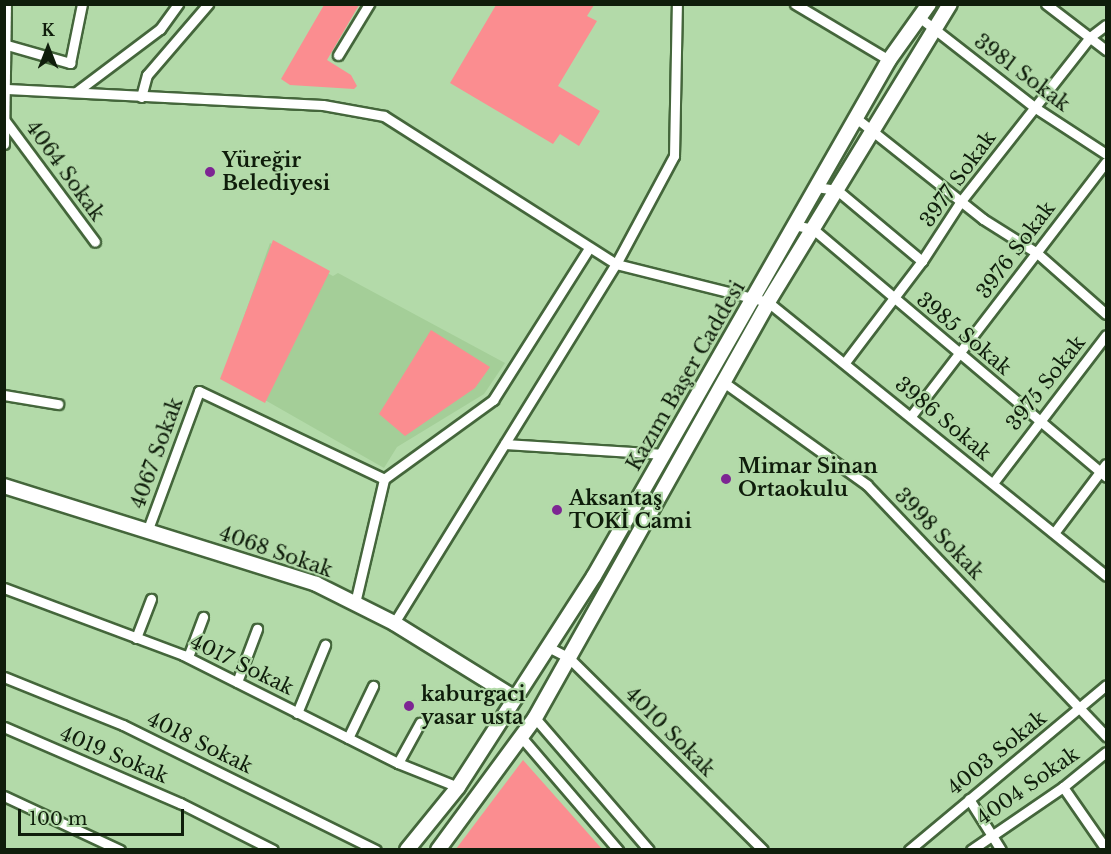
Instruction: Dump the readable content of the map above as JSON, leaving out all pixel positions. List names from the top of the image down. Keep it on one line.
{"streets":{"main road":["Kazım Başer Caddesi","4068 Sokak"],"street":["3981 Sokak","4064 Sokak","3977 Sokak","3976 Sokak","3985 Sokak","3975 Sokak","3986 Sokak","4067 Sokak","3998 Sokak","4017 Sokak","4010 Sokak","4018 Sokak","4003 Sokak","4019 Sokak","4004 Sokak"]},"crossings":[["3981 Sokak","3977 Sokak"],["3981 Sokak","Kazım Başer Caddesi"],["3977 Sokak","3985 Sokak"],["3977 Sokak","3986 Sokak"],["3976 Sokak","3985 Sokak"],["3976 Sokak","3986 Sokak"],["3985 Sokak","Kazım Başer Caddesi"],["3985 Sokak","3975 Sokak"],["Kazım Başer Caddesi","3986 Sokak"],["Kazım Başer Caddesi","3998 Sokak"],["Kazım Başer Caddesi","4068 Sokak"],["Kazım Başer Caddesi","4017 Sokak"],["Kazım Başer Caddesi","4010 Sokak"],["3975 Sokak","3986 Sokak"],["4067 Sokak","4068 Sokak"],["3998 Sokak","4003 Sokak"]],"places":["Yüreğir Belediyesi","Mimar Sinan Ortaokulu","Aksantaş TOKİ Cami","kaburgaci yasar usta"],"scale_bar":"100 m","north":"top"}
